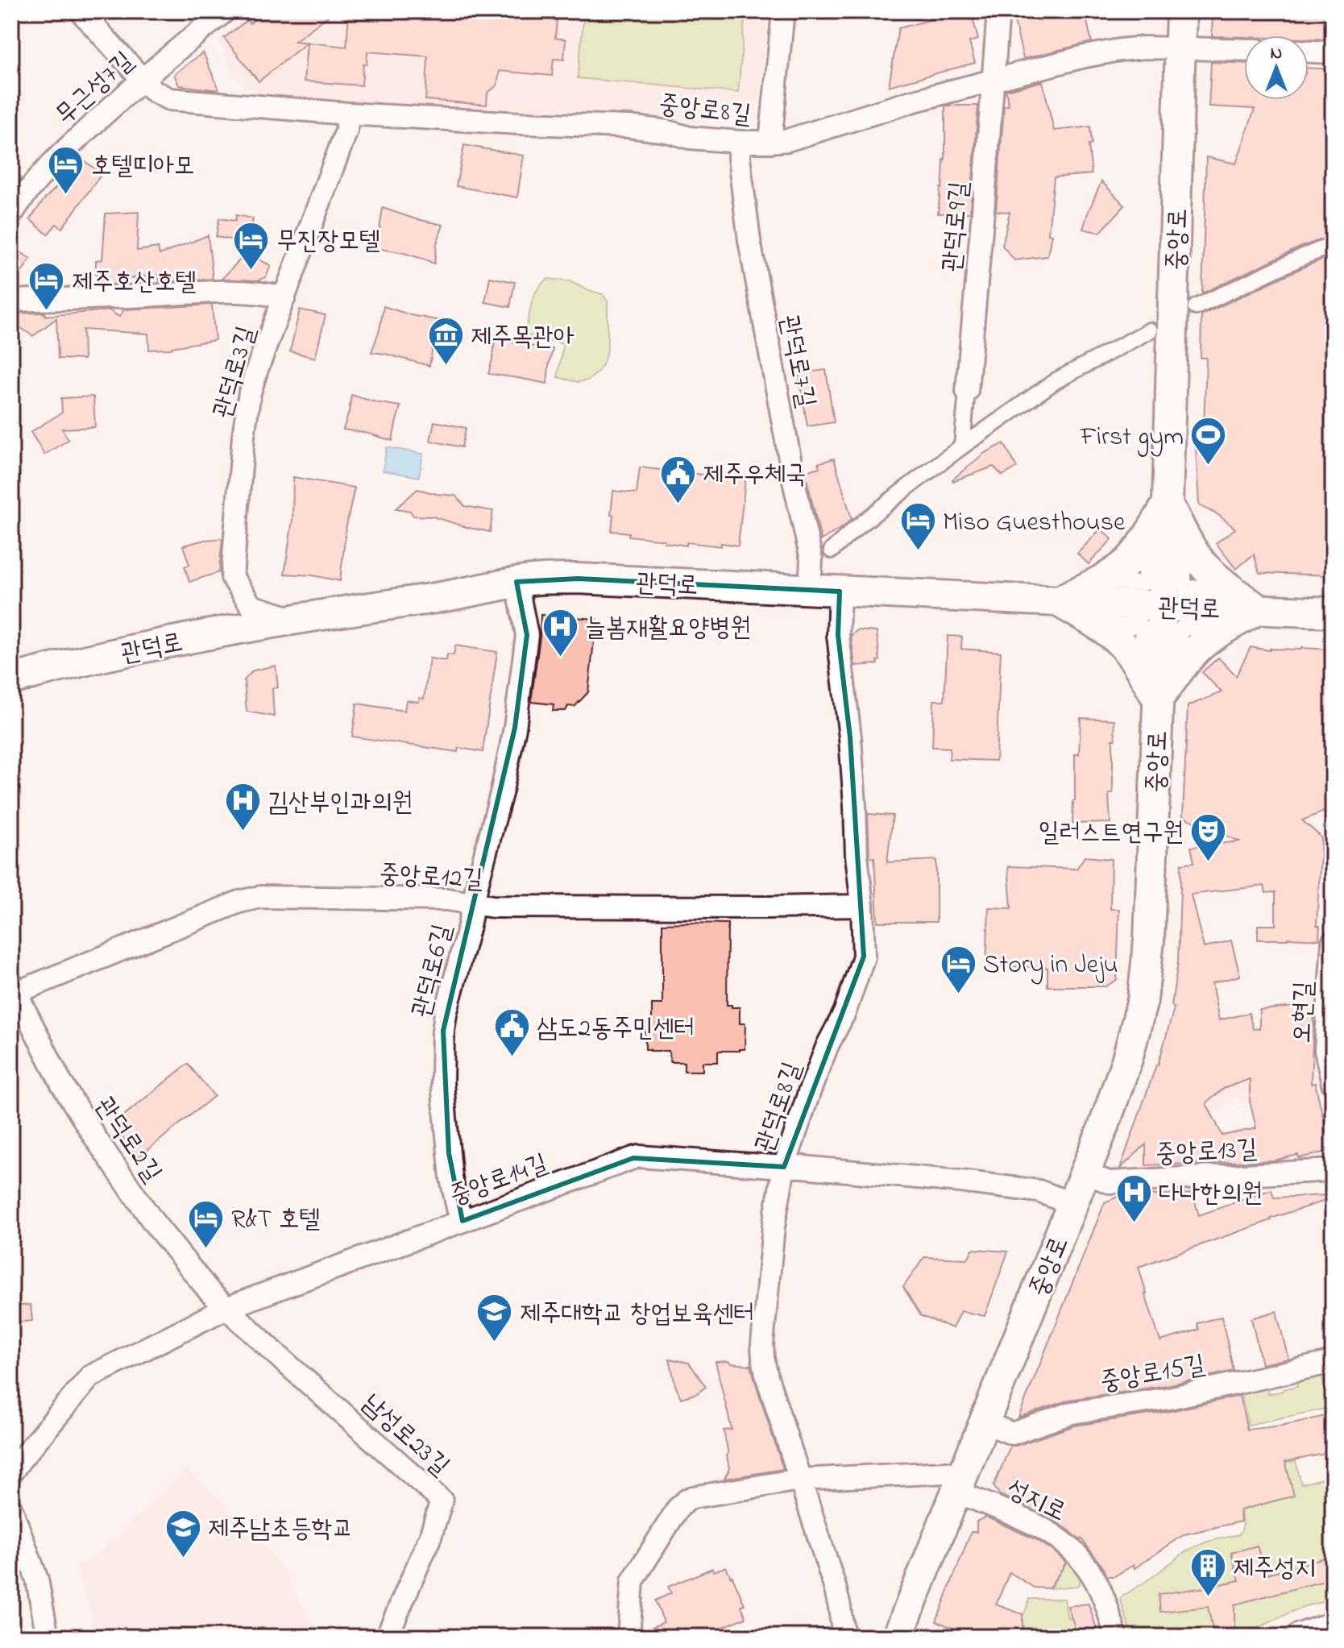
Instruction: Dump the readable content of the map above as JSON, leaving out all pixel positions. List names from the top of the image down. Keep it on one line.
{"streets":{"main road":["중앙로","관덕로"],"street":["무근성7길","중앙로8길","관덕로9길","관덕로7길","관덕로3길","중앙로12길","관덕로6길","오현길","관덕로8길","관덕로2길","중앙로13길","중앙로14길","중앙로15길","남성로23길","성지로"]},"crossings":[["무근성7길","중앙로8길"],["중앙로8길","관덕로9길"],["중앙로8길","중앙로"],["중앙로8길","관덕로7길"],["중앙로8길","관덕로3길"],["중앙로","관덕로"],["중앙로","중앙로13길"],["중앙로","중앙로14길"],["중앙로","중앙로15길"],["중앙로","성지로"],["관덕로7길","관덕로"],["관덕로3길","관덕로"],["관덕로","관덕로6길"],["관덕로","관덕로8길"],["중앙로12길","관덕로6길"],["중앙로12길","관덕로8길"],["중앙로12길","관덕로2길"],["관덕로6길","중앙로14길"],["관덕로8길","중앙로14길"],["관덕로2길","중앙로14길"],["관덕로2길","남성로23길"],["중앙로14길","남성로23길"]],"places":{"hotel":["호텔띠아모","무진장모텔","제주호산호텔","Miso Guesthouse","Story in Jeju","R&T 호텔"],"museum":["제주목관아"],"sports":["First gym"],"public building":["제주우체국","삼도2동주민센터"],"hospital":["늘봄재활요양병원","김산부인과의원","다나한의원"],"theatre":["일러스트연구원"],"school or university":["제주대학교 창업보육센터","제주남초등학교"],"building":["제주성지"]},"north":"top"}
